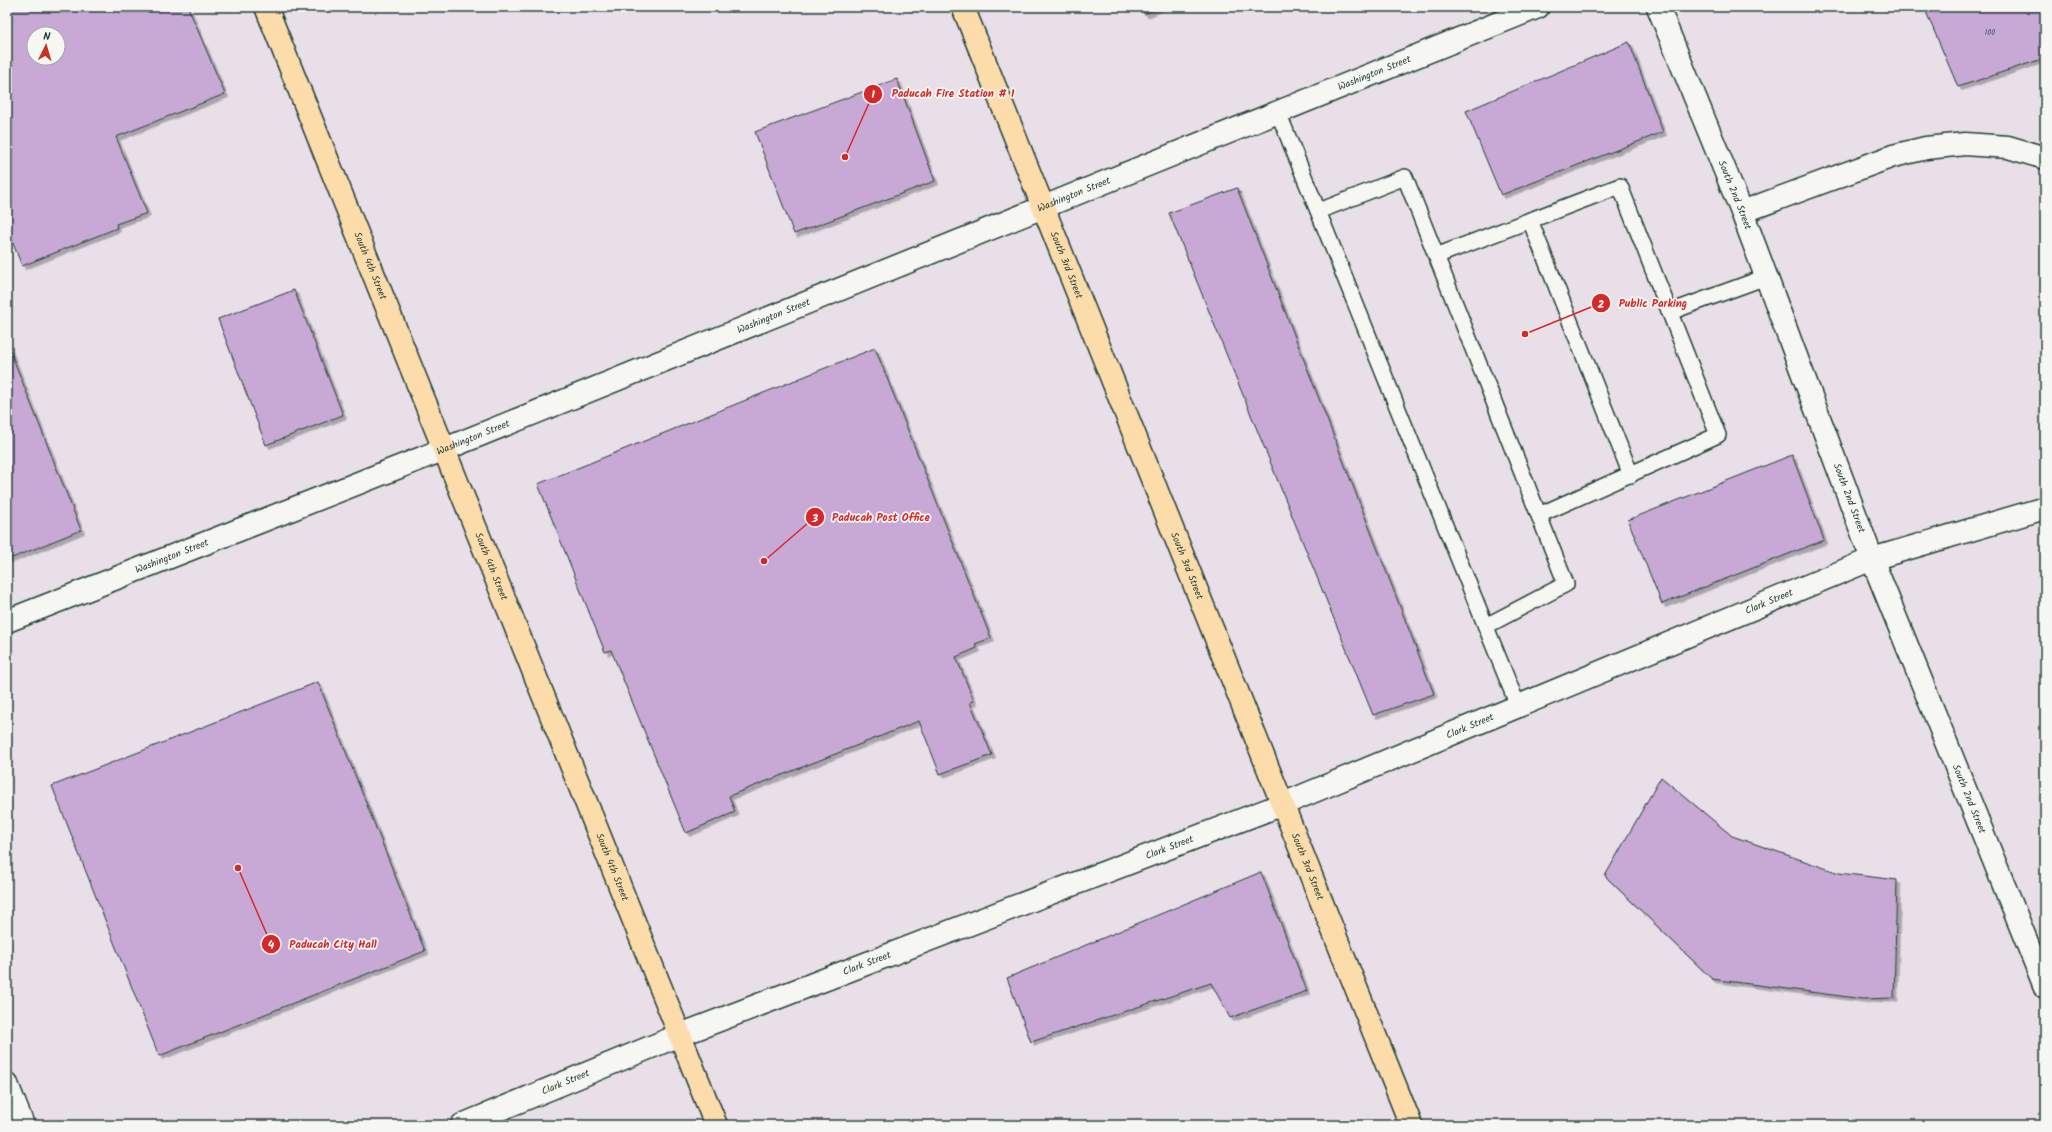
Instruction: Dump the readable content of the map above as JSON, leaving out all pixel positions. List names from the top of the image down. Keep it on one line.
{"streets":{"main road":["South 4th Street","South 3rd Street"],"street":["Washington Street","South 2nd Street","Clark Street"]},"crossings":[["Washington Street","South 4th Street"],["Washington Street","South 3rd Street"],["South 2nd Street","Clark Street"],["South 4th Street","Clark Street"],["South 3rd Street","Clark Street"]],"places":["Paducah Fire Station # 1","Public Parking","Paducah Post Office","Paducah City Hall"],"house_numbers":["100"],"north":"top"}
